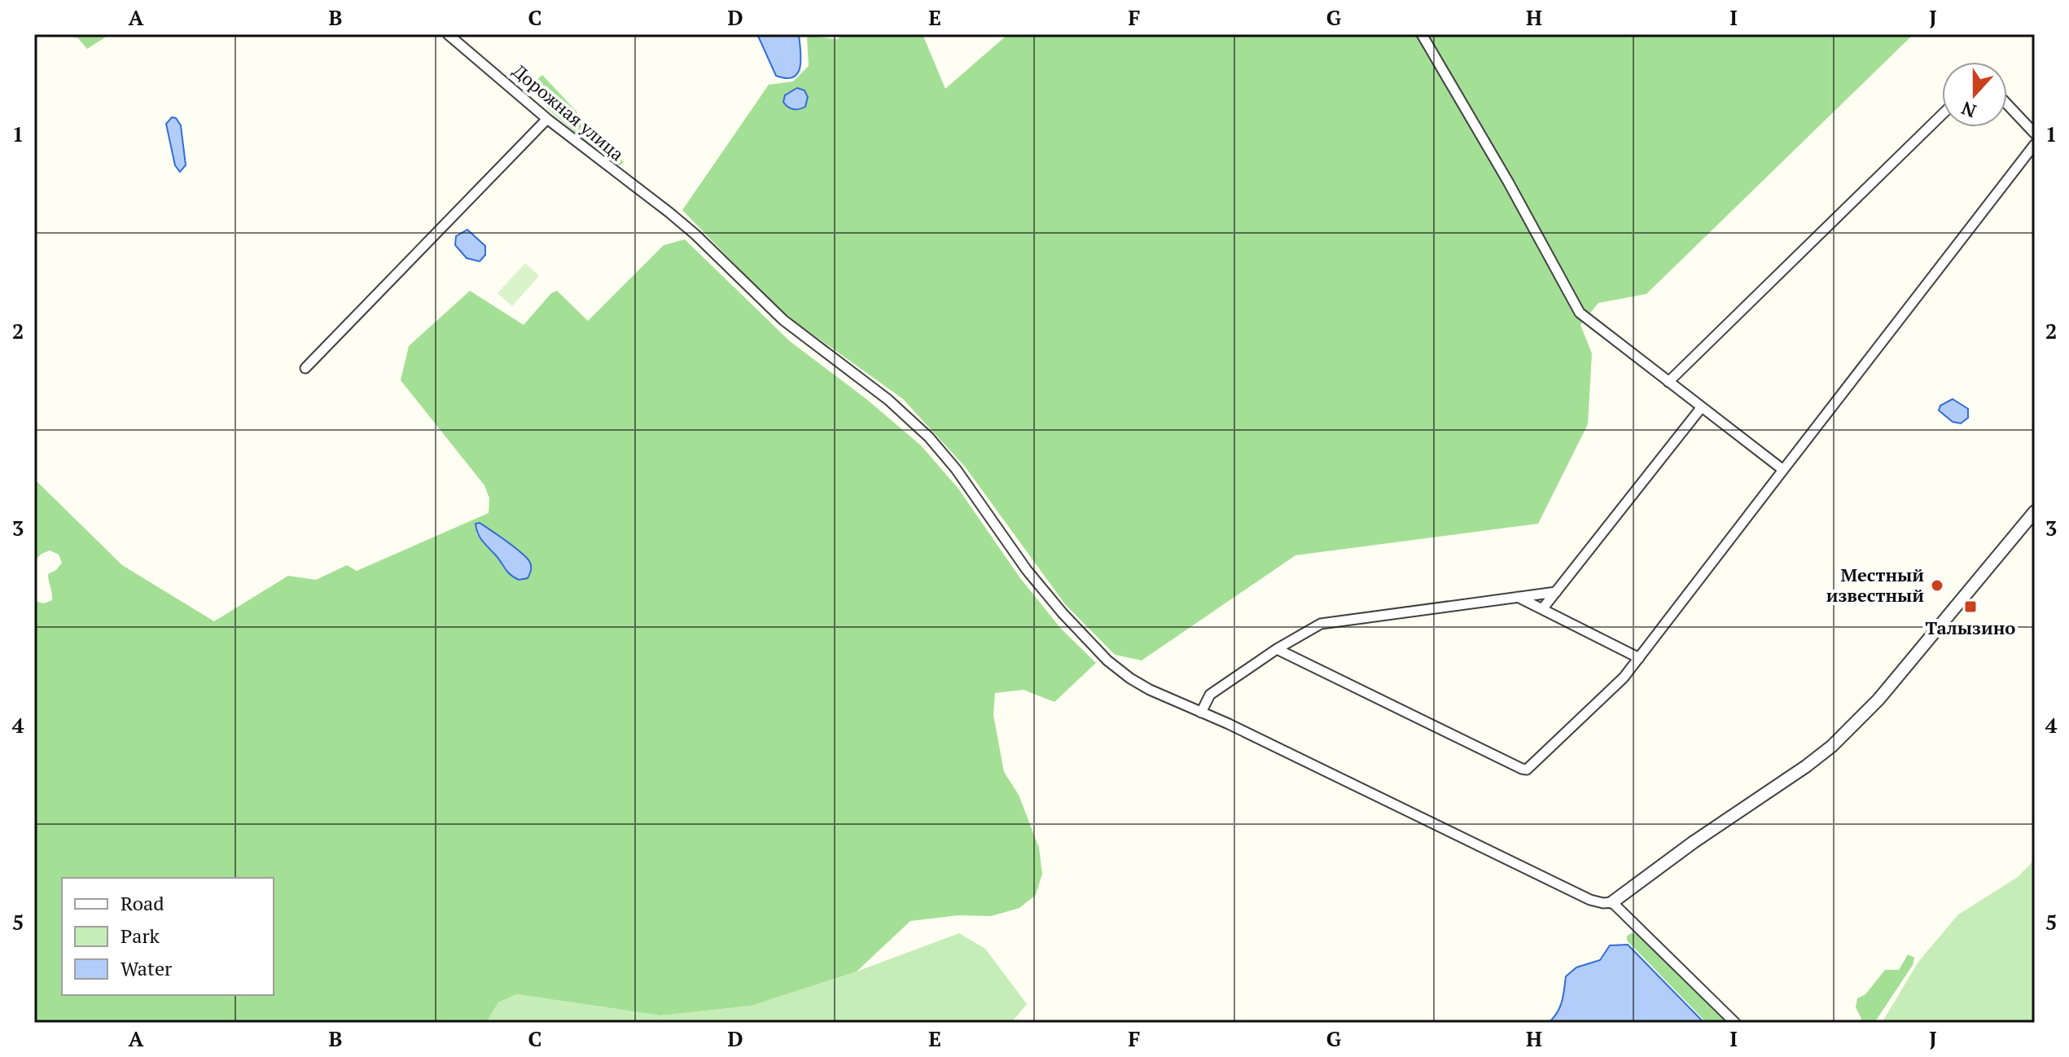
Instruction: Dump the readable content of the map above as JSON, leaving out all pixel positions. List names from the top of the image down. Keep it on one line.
{"streets":{"street":["Дорожная улица"]},"places":{"other":["Местный известный"],"transit":["Талызино"]},"legend":["Road","Park","Water"],"north":"bottom","grid":{"columns":["A","B","C","D","E","F","G","H","I","J"],"rows":["1","2","3","4","5"]}}
